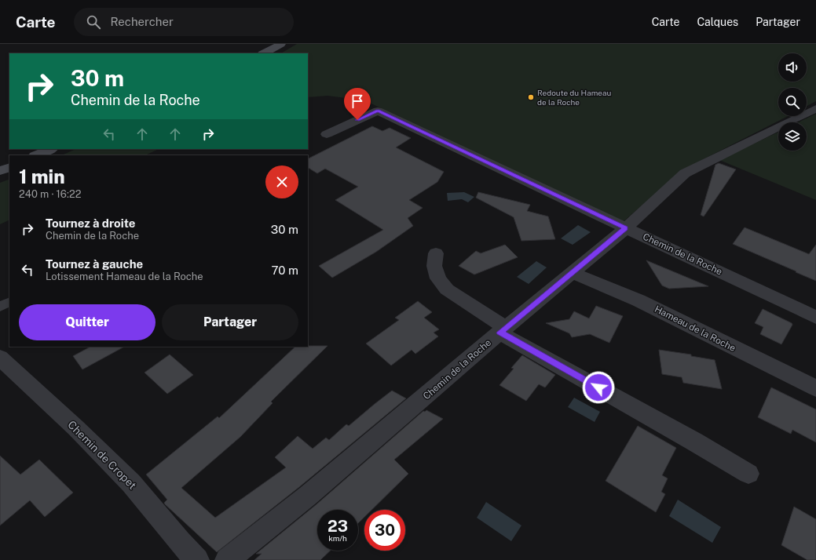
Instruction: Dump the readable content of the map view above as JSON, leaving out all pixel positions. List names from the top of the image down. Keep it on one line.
{"streets":{"street":["Chemin de la Roche","Hameau de la Roche","Chemin de Cropet"]},"crossings":[["Chemin de la Roche","Hameau de la Roche"]],"places":["Redoute du Hameau de la Roche"],"page":{"header":"Carte","search":"Rechercher","nav":["Carte","Calques","Partager"],"turn":["30 m","Chemin de la Roche"],"heading":["1 min","240 m · 16:22"],"list":[{"name":"Tournez à droite","note":"Chemin de la Roche","value":"30 m"},{"name":"Tournez à gauche","note":"Lotissement Hameau de la Roche","value":"70 m"}],"buttons":["Quitter","Partager"],"speed":"23 km/h","limit":"30"}}
